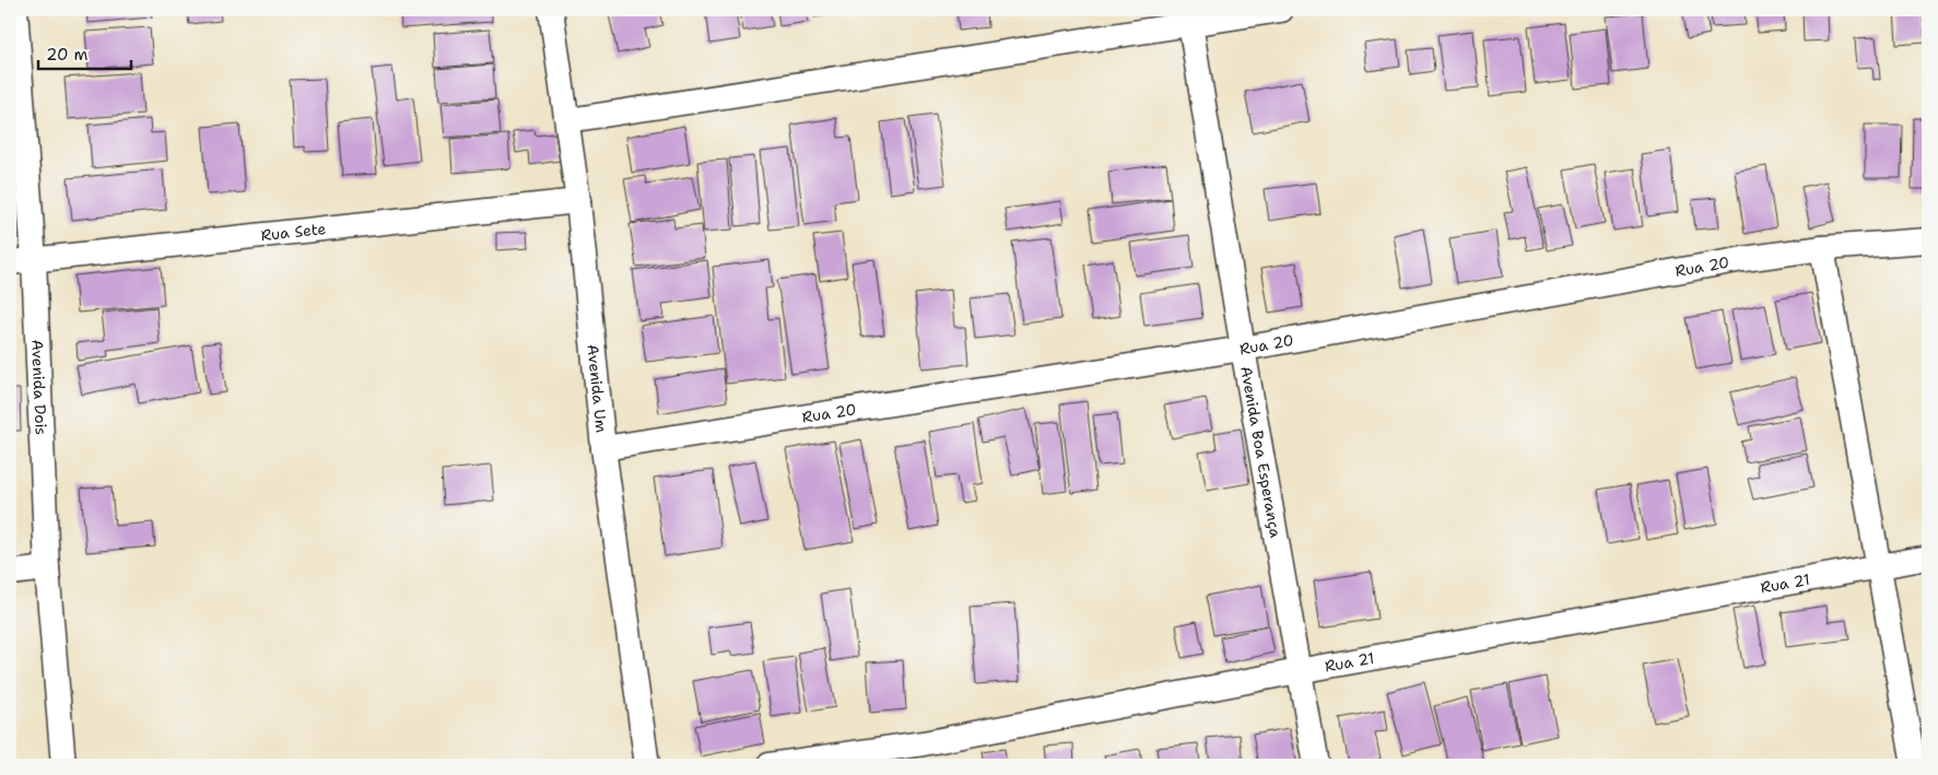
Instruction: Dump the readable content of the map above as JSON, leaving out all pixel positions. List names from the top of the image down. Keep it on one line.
{"streets":{"street":["Rua Sete","Rua 20","Avenida Dois","Avenida Um","Avenida Boa Esperança","Rua 21"]},"crossings":[["Rua Sete","Avenida Dois"],["Rua Sete","Avenida Um"],["Rua 20","Avenida Um"],["Rua 20","Avenida Boa Esperança"],["Avenida Boa Esperança","Rua 21"]],"scale_bar":"20 m"}
